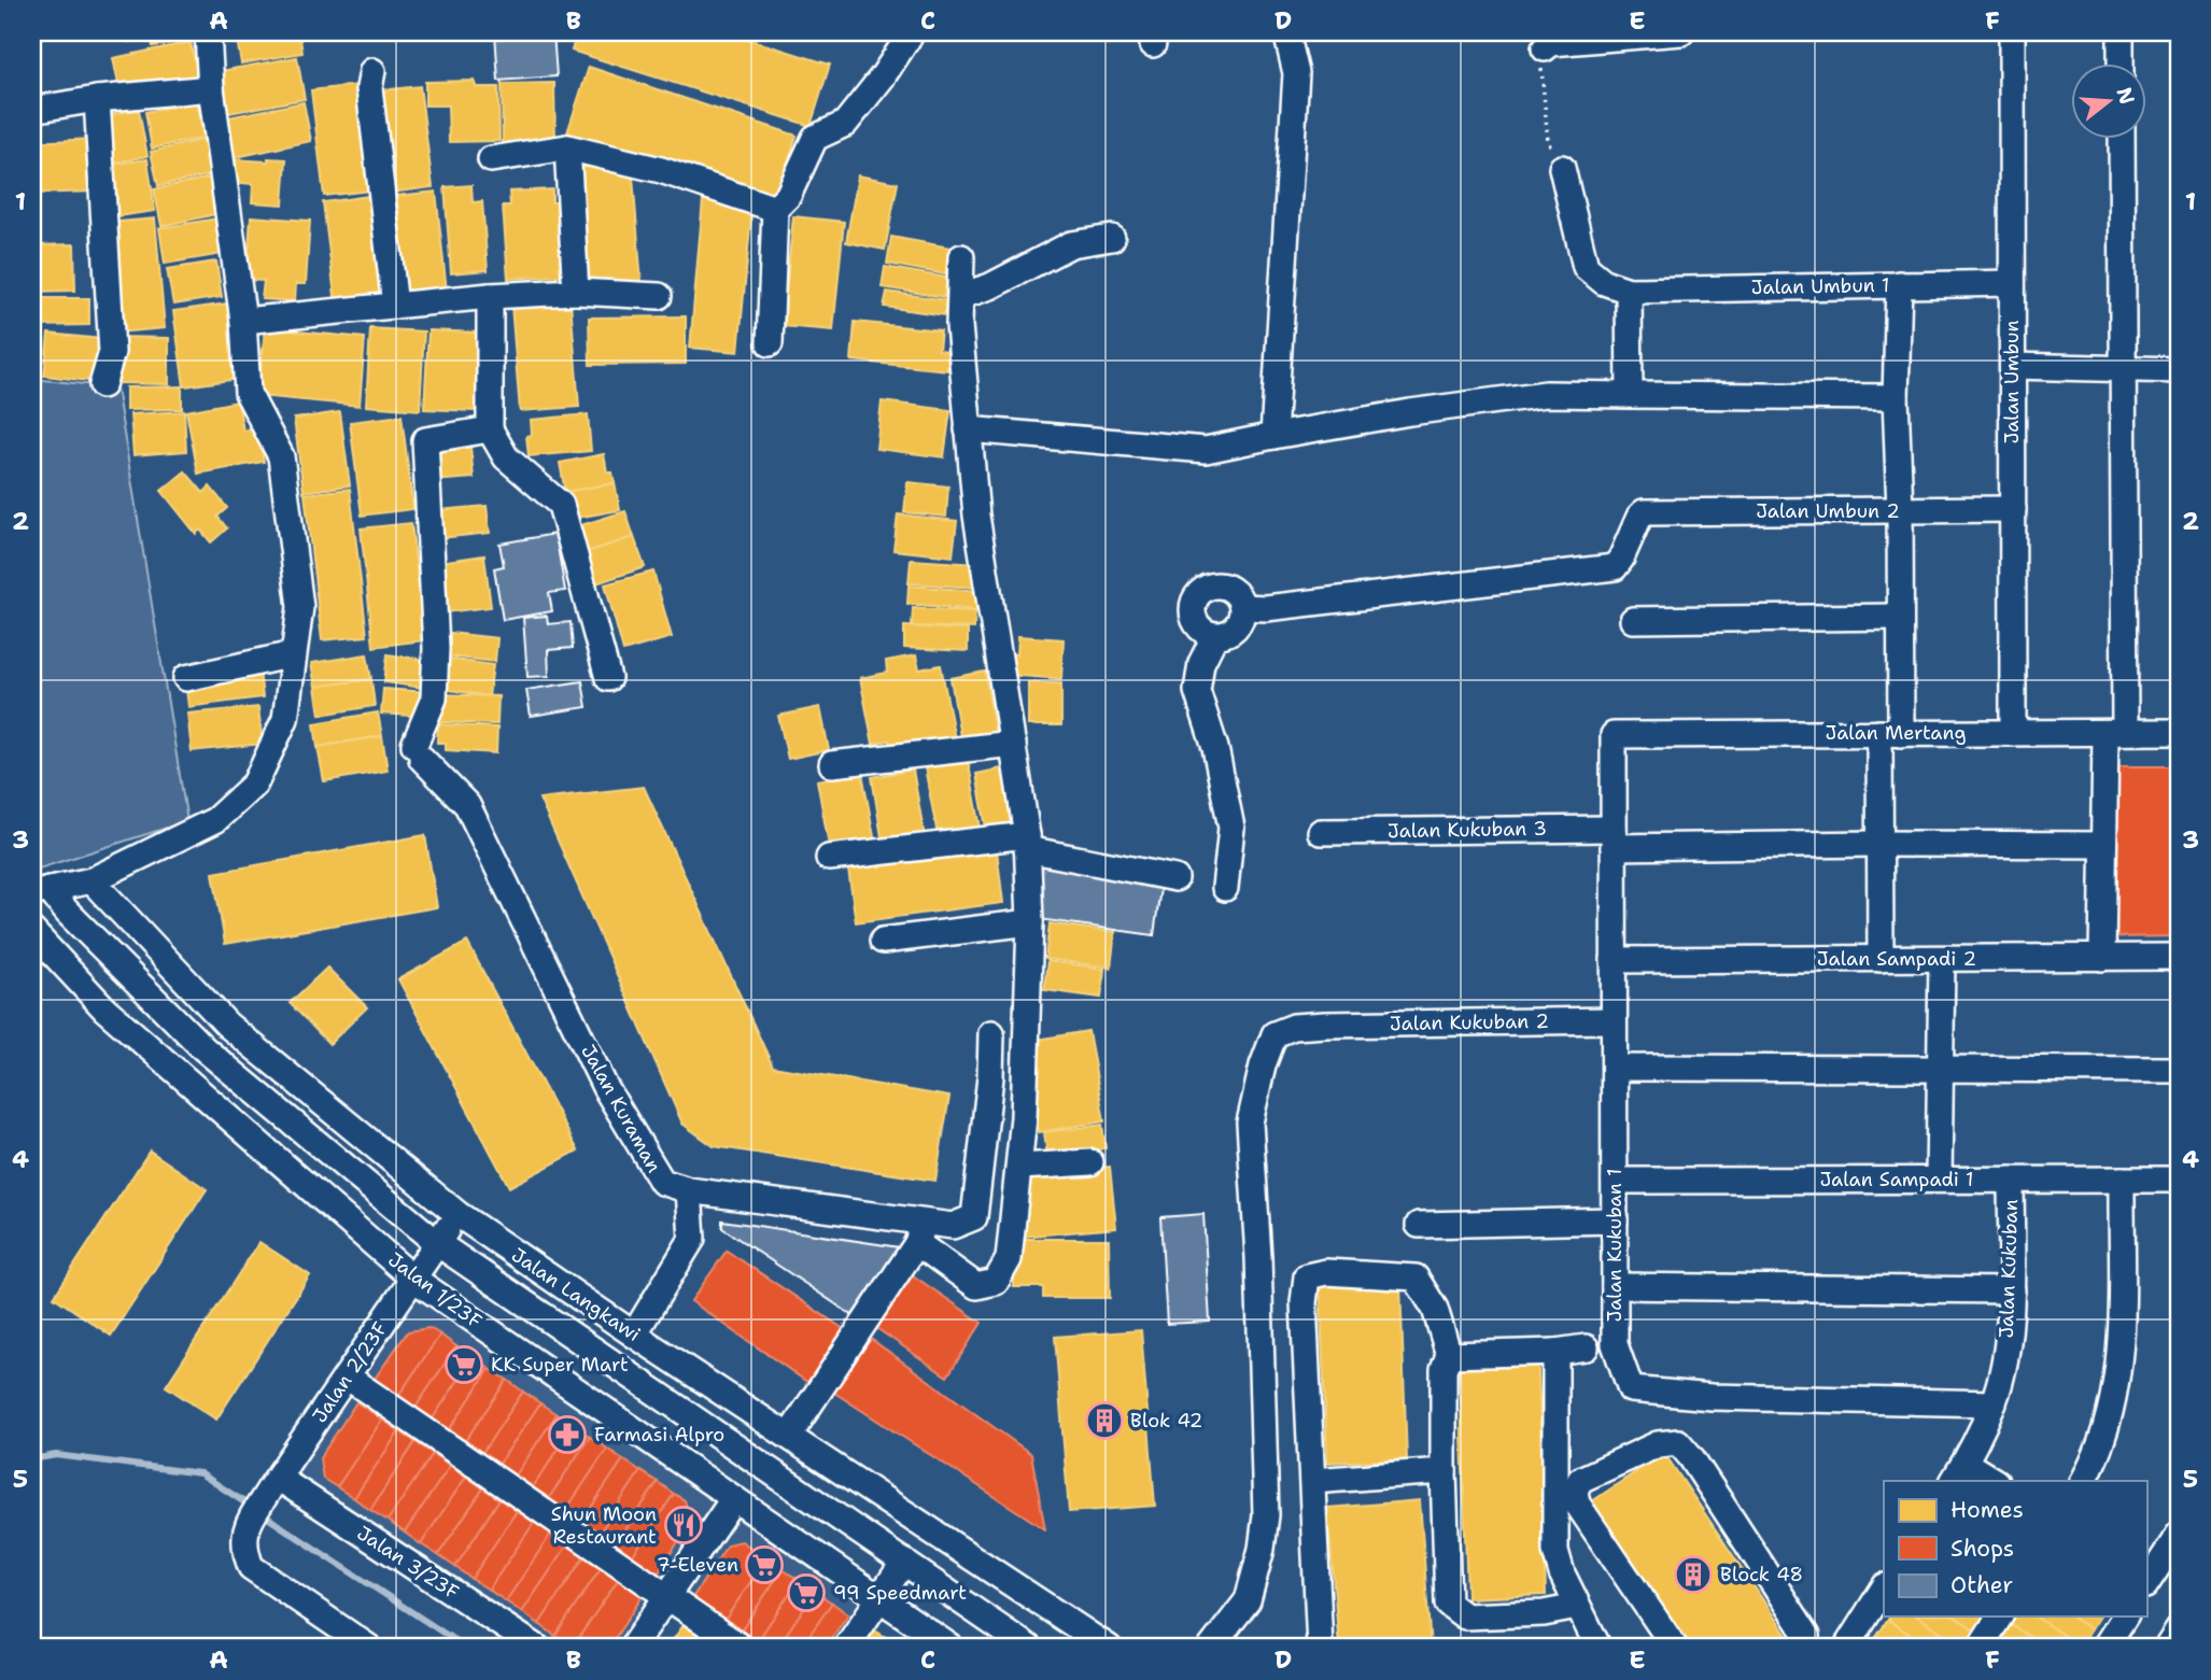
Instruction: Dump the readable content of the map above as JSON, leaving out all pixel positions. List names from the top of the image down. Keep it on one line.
{"streets":{"street":["Jalan Umbun 1","Jalan Umbun","Jalan Umbun 2","Jalan Mertang","Jalan Kukuban 3","Jalan Sampadi 2","Jalan Kukuban 2","Jalan Kuraman","Jalan Sampadi 1","Jalan Kukuban 1","Jalan Kukuban","Jalan 1/23F","Jalan Langkawi","Jalan 2/23F","Jalan 3/23F"]},"crossings":[["Jalan Umbun 1","Jalan Umbun"],["Jalan Umbun","Jalan Umbun 2"],["Jalan Umbun","Jalan Mertang"],["Jalan Mertang","Jalan Kukuban 1"],["Jalan Kukuban 3","Jalan Kukuban 1"],["Jalan Sampadi 2","Jalan Kukuban 1"],["Jalan Kukuban 2","Jalan Kukuban 1"],["Jalan Sampadi 1","Jalan Kukuban 1"],["Jalan Sampadi 1","Jalan Kukuban"],["Jalan Kukuban 1","Jalan Kukuban"],["Jalan 1/23F","Jalan 2/23F"],["Jalan Langkawi","Jalan 2/23F"],["Jalan 2/23F","Jalan 3/23F"]],"places":{"supermarket":["KK Super Mart","7-Eleven","99 Speedmart"],"building":["Blok 42","Block 48"],"pharmacy":["Farmasi Alpro"],"restaurant":["Shun Moon Restaurant"]},"legend":["Homes","Shops","Other"],"north":"right","grid":{"columns":["A","B","C","D","E","F"],"rows":["1","2","3","4","5"]}}
